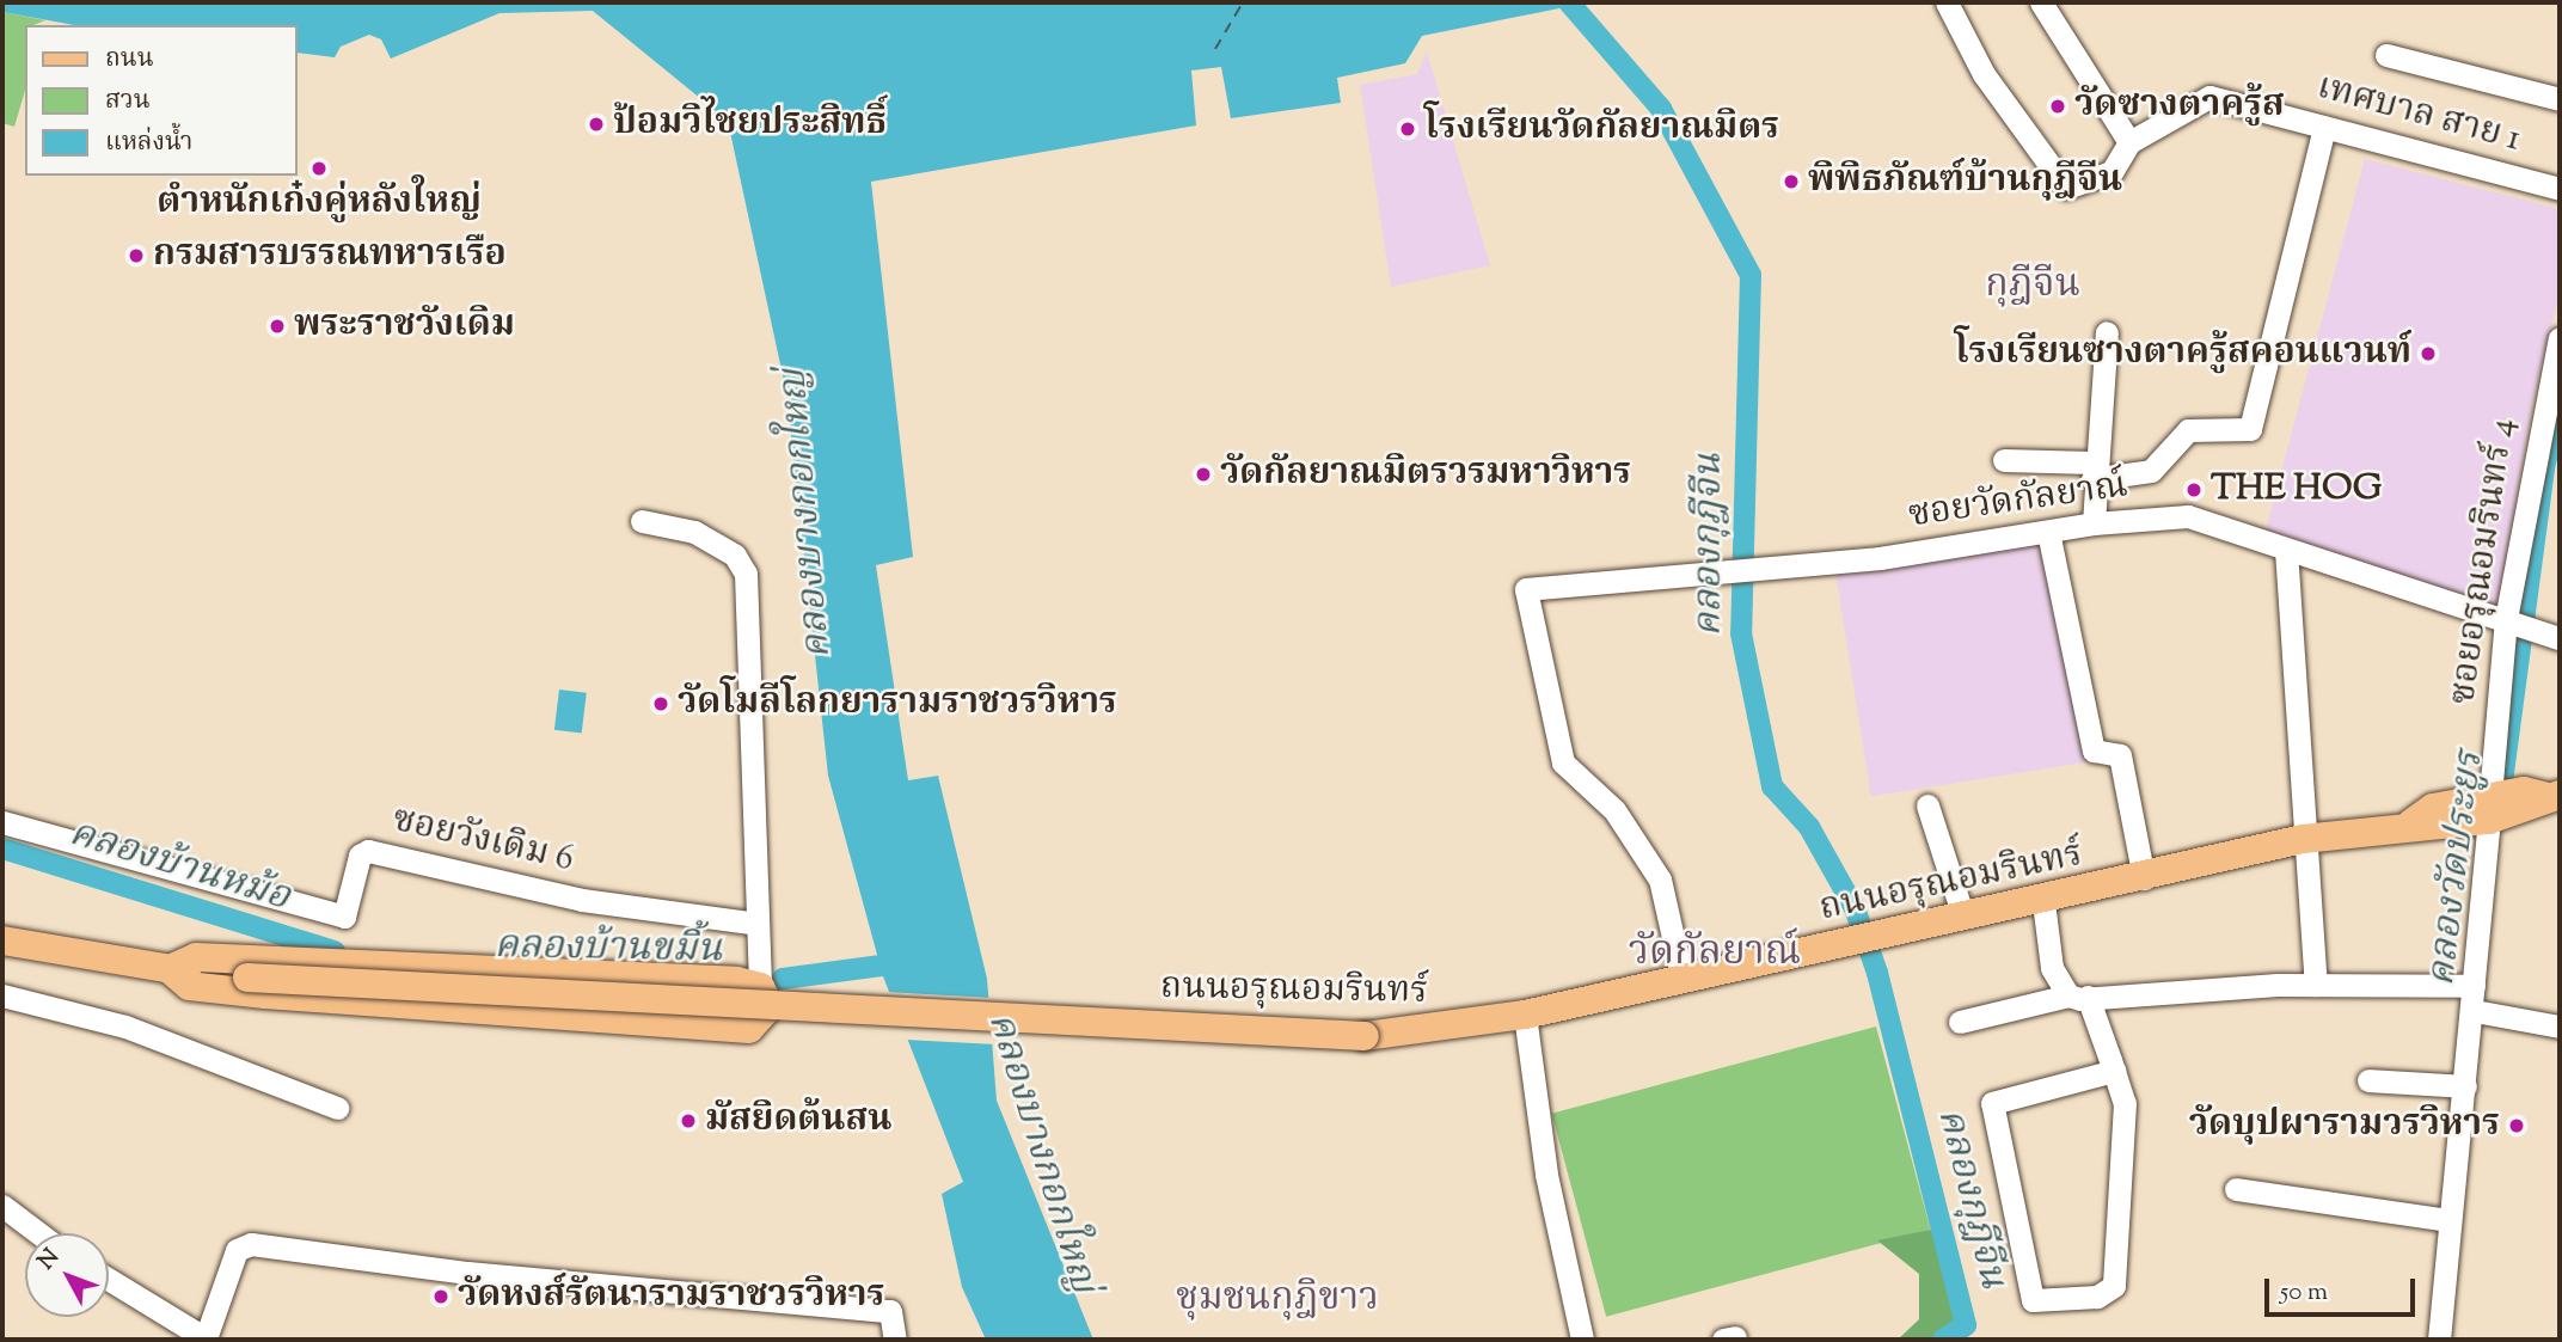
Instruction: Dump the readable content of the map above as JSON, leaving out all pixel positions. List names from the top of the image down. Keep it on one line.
{"streets":{"main road":["ถนนอรุณอมรินทร์"],"street":["เทศบาล สาย 1","ซอยวัดกัลยาณ์","ซอยอรุณอมรินทร์ 4","ซอยวังเดิม 6"]},"crossings":[["ซอยวัดกัลยาณ์","ซอยอรุณอมรินทร์ 4"],["ซอยวัดกัลยาณ์","ถนนอรุณอมรินทร์"],["ซอยอรุณอมรินทร์ 4","ถนนอรุณอมรินทร์"]],"districts":["กุฎีจีน","วัดกัลยาณ์","ชุมชนกุฎิขาว"],"water":["คลองบางกอกใหญ่","คลองกุฎีจีน","คลองบ้านหม้อ","คลองวัดประยูร","คลองบ้านขมิ้น"],"places":["วัดซางตาครู้ส","ป้อมวิไชยประสิทธิ์","โรงเรียนวัดกัลยาณมิตร","ตำหนักเก๋งคู่หลังใหญ่","พิพิธภัณฑ์บ้านกุฎีจีน","กรมสารบรรณทหารเรือ","พระราชวังเดิม","โรงเรียนซางตาครู้สคอนแวนท์","วัดกัลยาณมิตรวรมหาวิหาร","THE HOG","วัดโมลีโลกยารามราชวรวิหาร","มัสยิดต้นสน","วัดบุปผารามวรวิหาร","วัดหงส์รัตนารามราชวรวิหาร"],"legend":["ถนน","สวน","แหล่งน้ำ"],"scale_bar":"50 m","north":"top left"}
